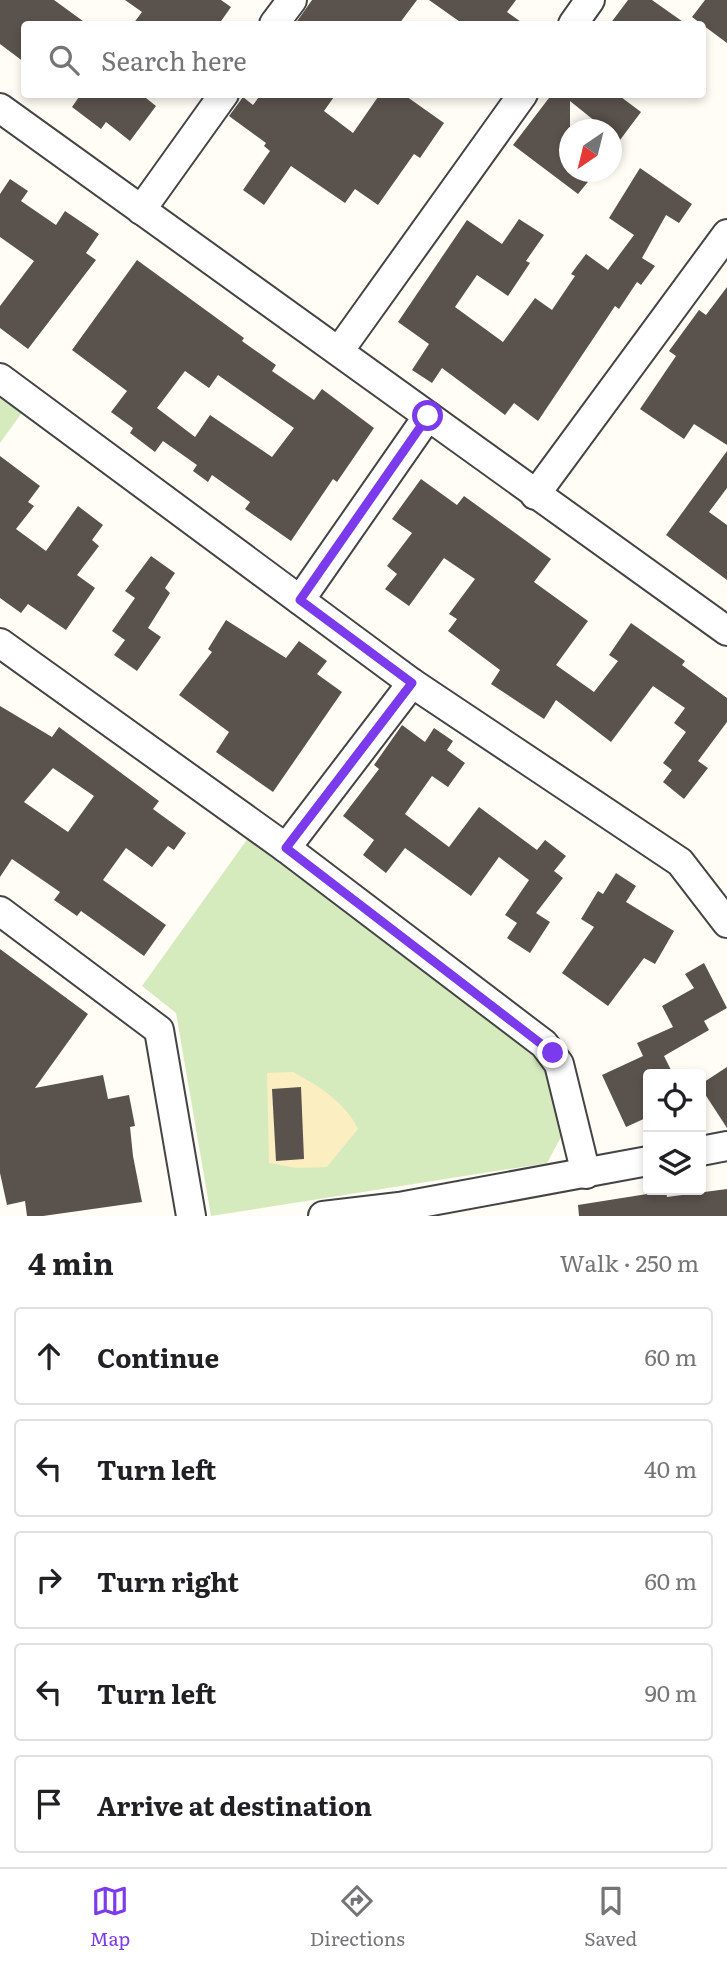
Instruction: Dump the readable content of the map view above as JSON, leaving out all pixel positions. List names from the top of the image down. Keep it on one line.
{"north":"bottom left","page":{"search":"Search here","heading":["4 min","Walk · 250 m"],"list":[["Continue","60 m"],["Turn left","40 m"],["Turn right","60 m"],["Turn left","90 m"],"Arrive at destination"],"nav":["Map","Directions","Saved"]}}
